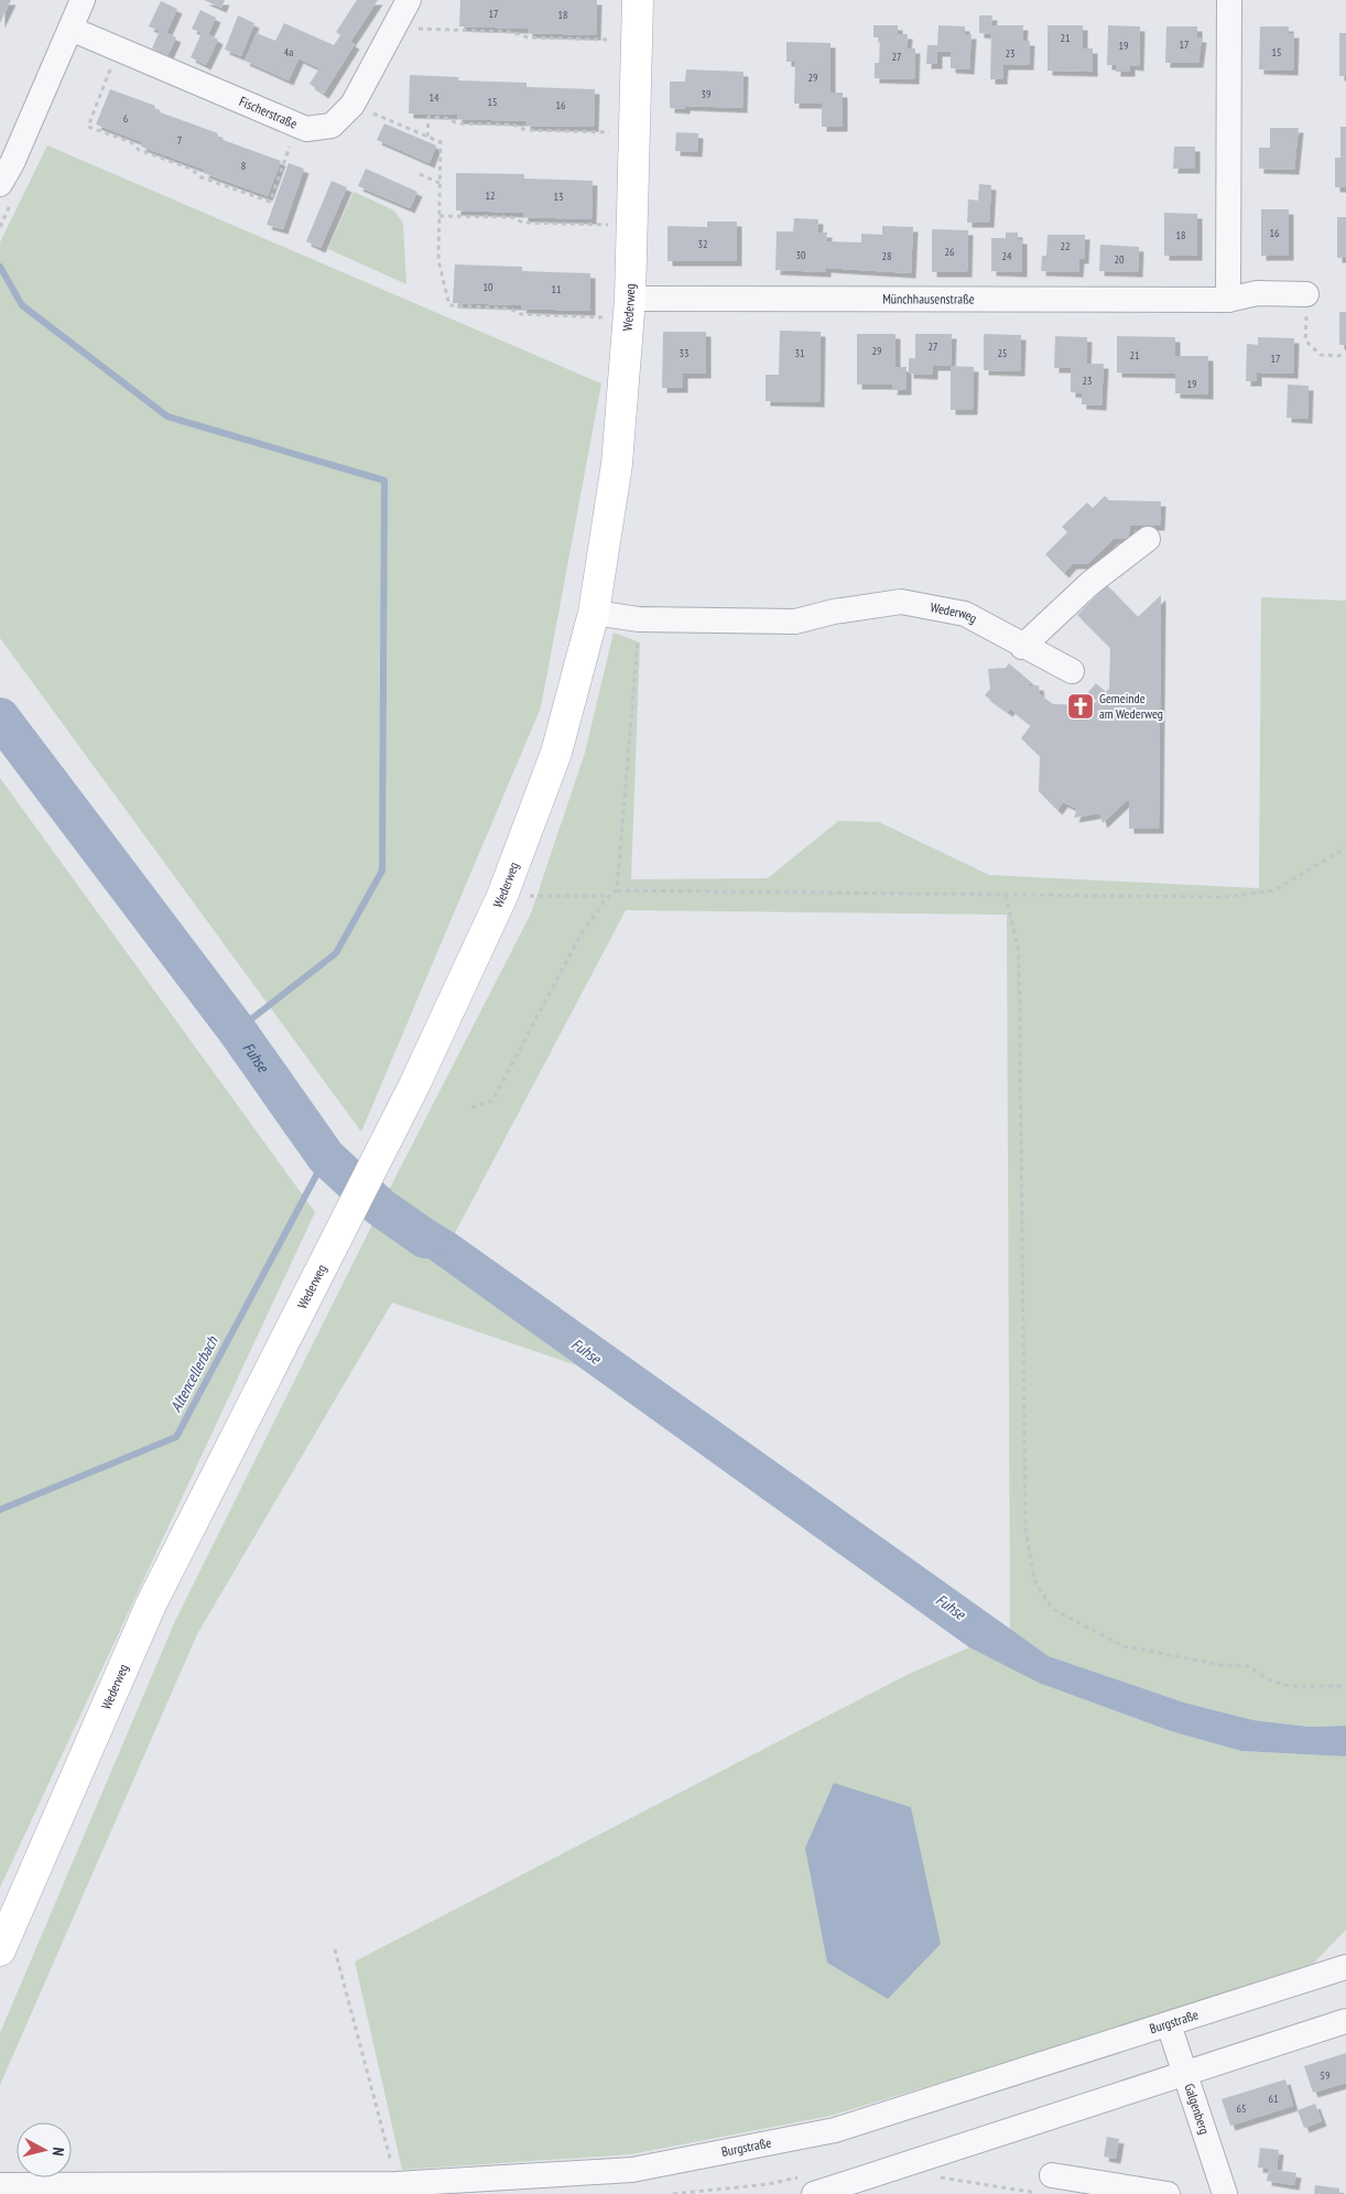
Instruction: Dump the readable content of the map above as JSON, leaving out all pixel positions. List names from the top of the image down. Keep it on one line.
{"streets":{"main road":["Wederweg"],"street":["Fischerstraße","Münchhausenstraße","Burgstraße","Galgenberg"]},"crossings":[["Münchhausenstraße","Wederweg"],["Burgstraße","Galgenberg"]],"water":["Fuhse","Altencellerbach"],"places":{"church":["Gemeinde am Wederweg"]},"house_numbers":["17","18","21","17","19","4a","15","23","27","29","39","14","15","16","6","7","8","12","13","16","18","32","22","26","30","28","24","20","10","11","27","29","33","31","25","21","17","23","19","59","61","65"],"north":"right"}
